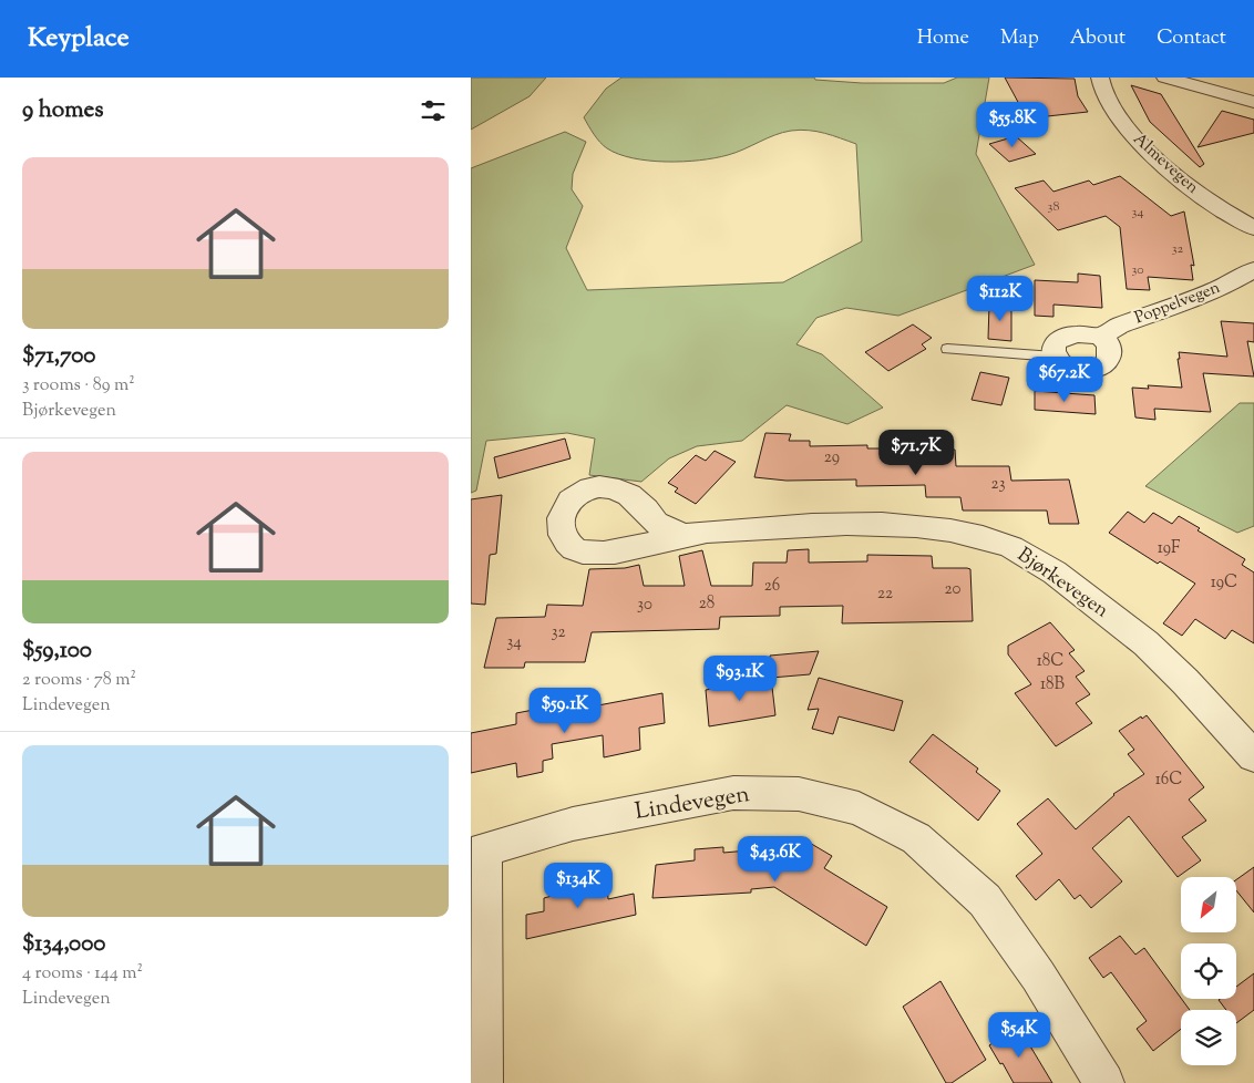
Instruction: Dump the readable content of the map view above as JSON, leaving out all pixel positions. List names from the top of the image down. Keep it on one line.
{"streets":{"street":["Almevegen","Poppelvegen","Bjørkevegen","Lindevegen"]},"house_numbers":["38","34","32","30","29","23","19F","19C","26","20","22","28","30","32","34","18C","18B","16C"],"north":"bottom left","page":{"header":"Keyplace","nav":["Home","Map","About","Contact"],"heading":"9 homes","price":["$55.8K","$112K","$67.2K","$71.7K","$93.1K","$59.1K","$43.6K","$134K","$54K"],"list":[{"name":"$71,700","note":"3 rooms · 89 m² · Bjørkevegen"},{"name":"$59,100","note":"2 rooms · 78 m² · Lindevegen"},{"name":"$134,000","note":"4 rooms · 144 m² · Lindevegen"}]}}
